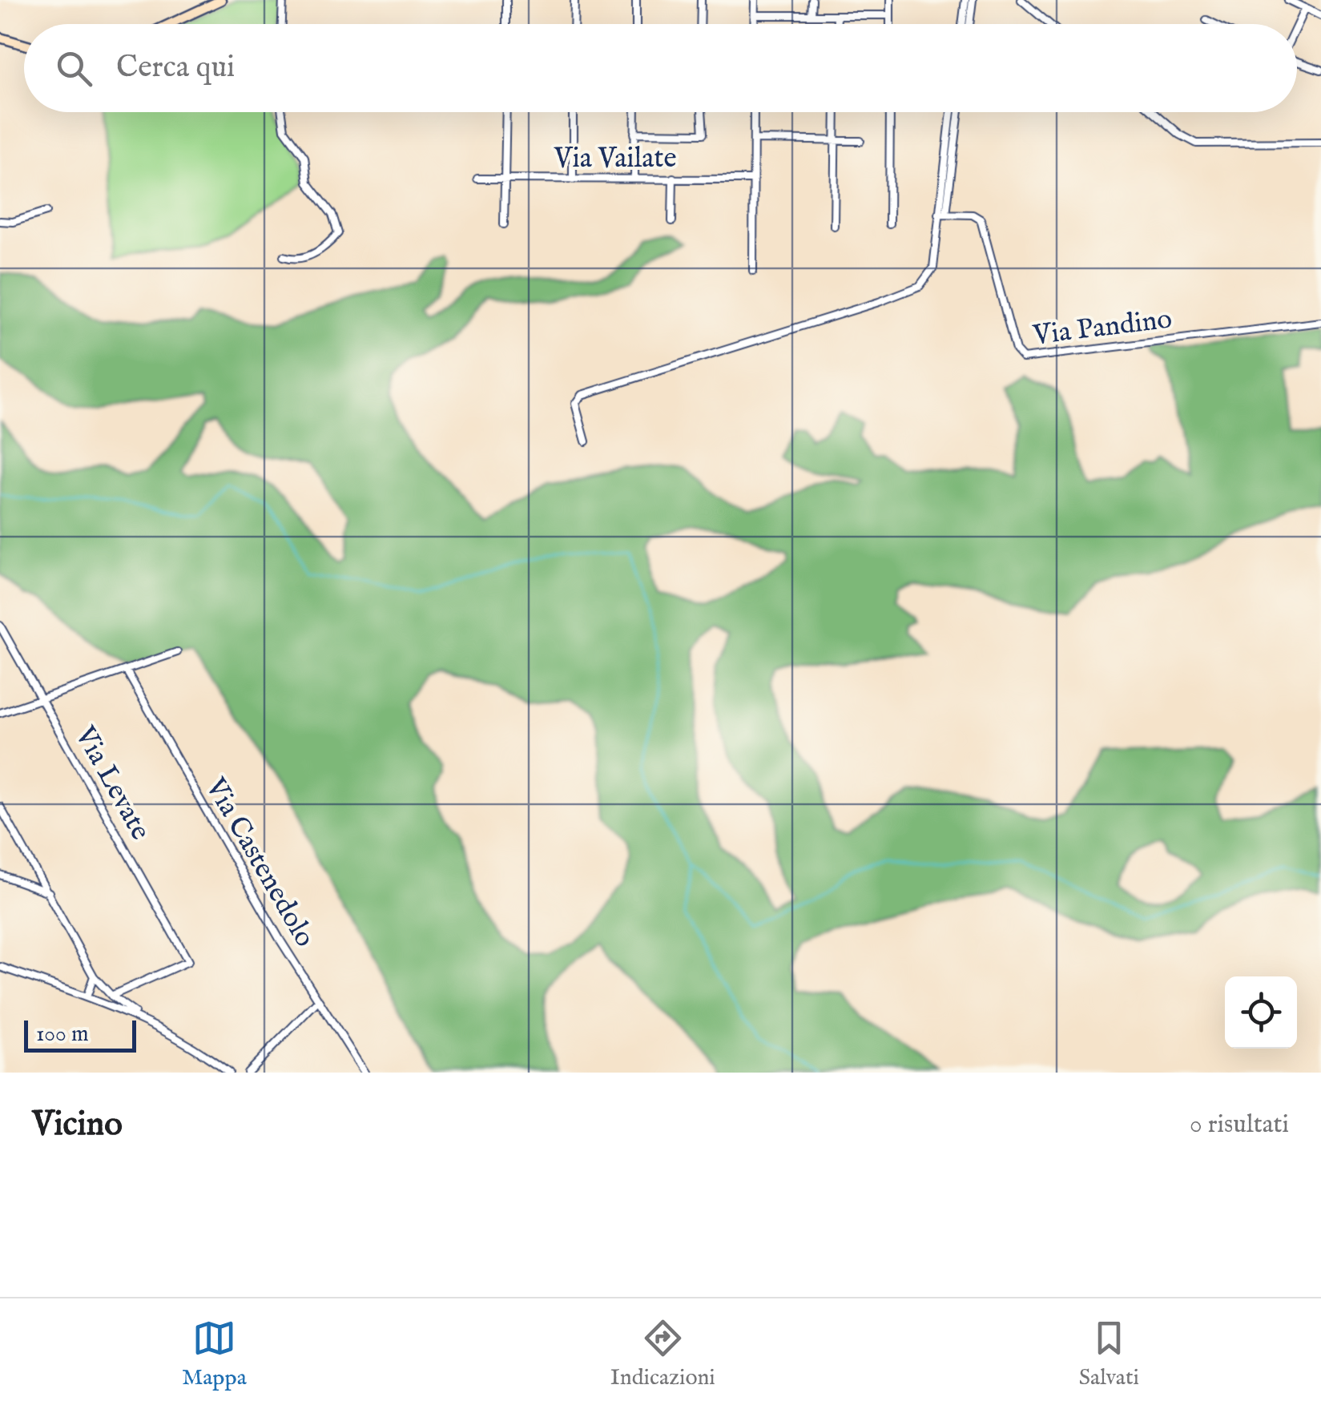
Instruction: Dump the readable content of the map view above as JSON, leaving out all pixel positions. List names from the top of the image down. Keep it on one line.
{"streets":{"street":["Via Vailate","Via Pandino","Via Levate","Via Castenedolo"]},"scale_bar":"100 m","page":{"search":"Cerca qui","scale":"100 m","heading":["Vicino","0 risultati"],"nav":["Mappa","Indicazioni","Salvati"]}}
